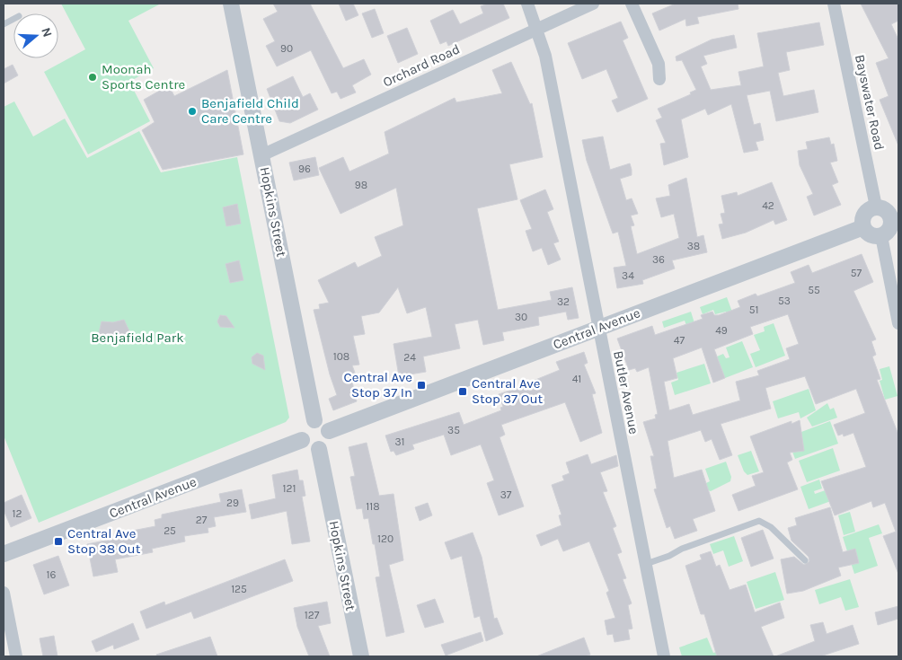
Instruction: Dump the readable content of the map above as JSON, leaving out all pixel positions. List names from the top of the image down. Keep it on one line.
{"streets":{"street":["Orchard Road","Bayswater Road","Hopkins Street","Central Avenue","Butler Avenue"]},"crossings":[["Orchard Road","Hopkins Street"],["Orchard Road","Butler Avenue"],["Bayswater Road","Central Avenue"],["Hopkins Street","Central Avenue"],["Central Avenue","Butler Avenue"]],"parks":["Benjafield Park"],"places":{"other":["Moonah Sports Centre","Benjafield Child Care Centre"],"transit":["Central Ave Stop 37 In","Central Ave Stop 37 Out","Central Ave Stop 38 Out"]},"house_numbers":["90","96","98","42","38","36","57","34","55","53","32","51","30","49","47","108","24","41","35","31","121","37","29","118","12","27","25","120","16","125","127"],"north":"right"}
